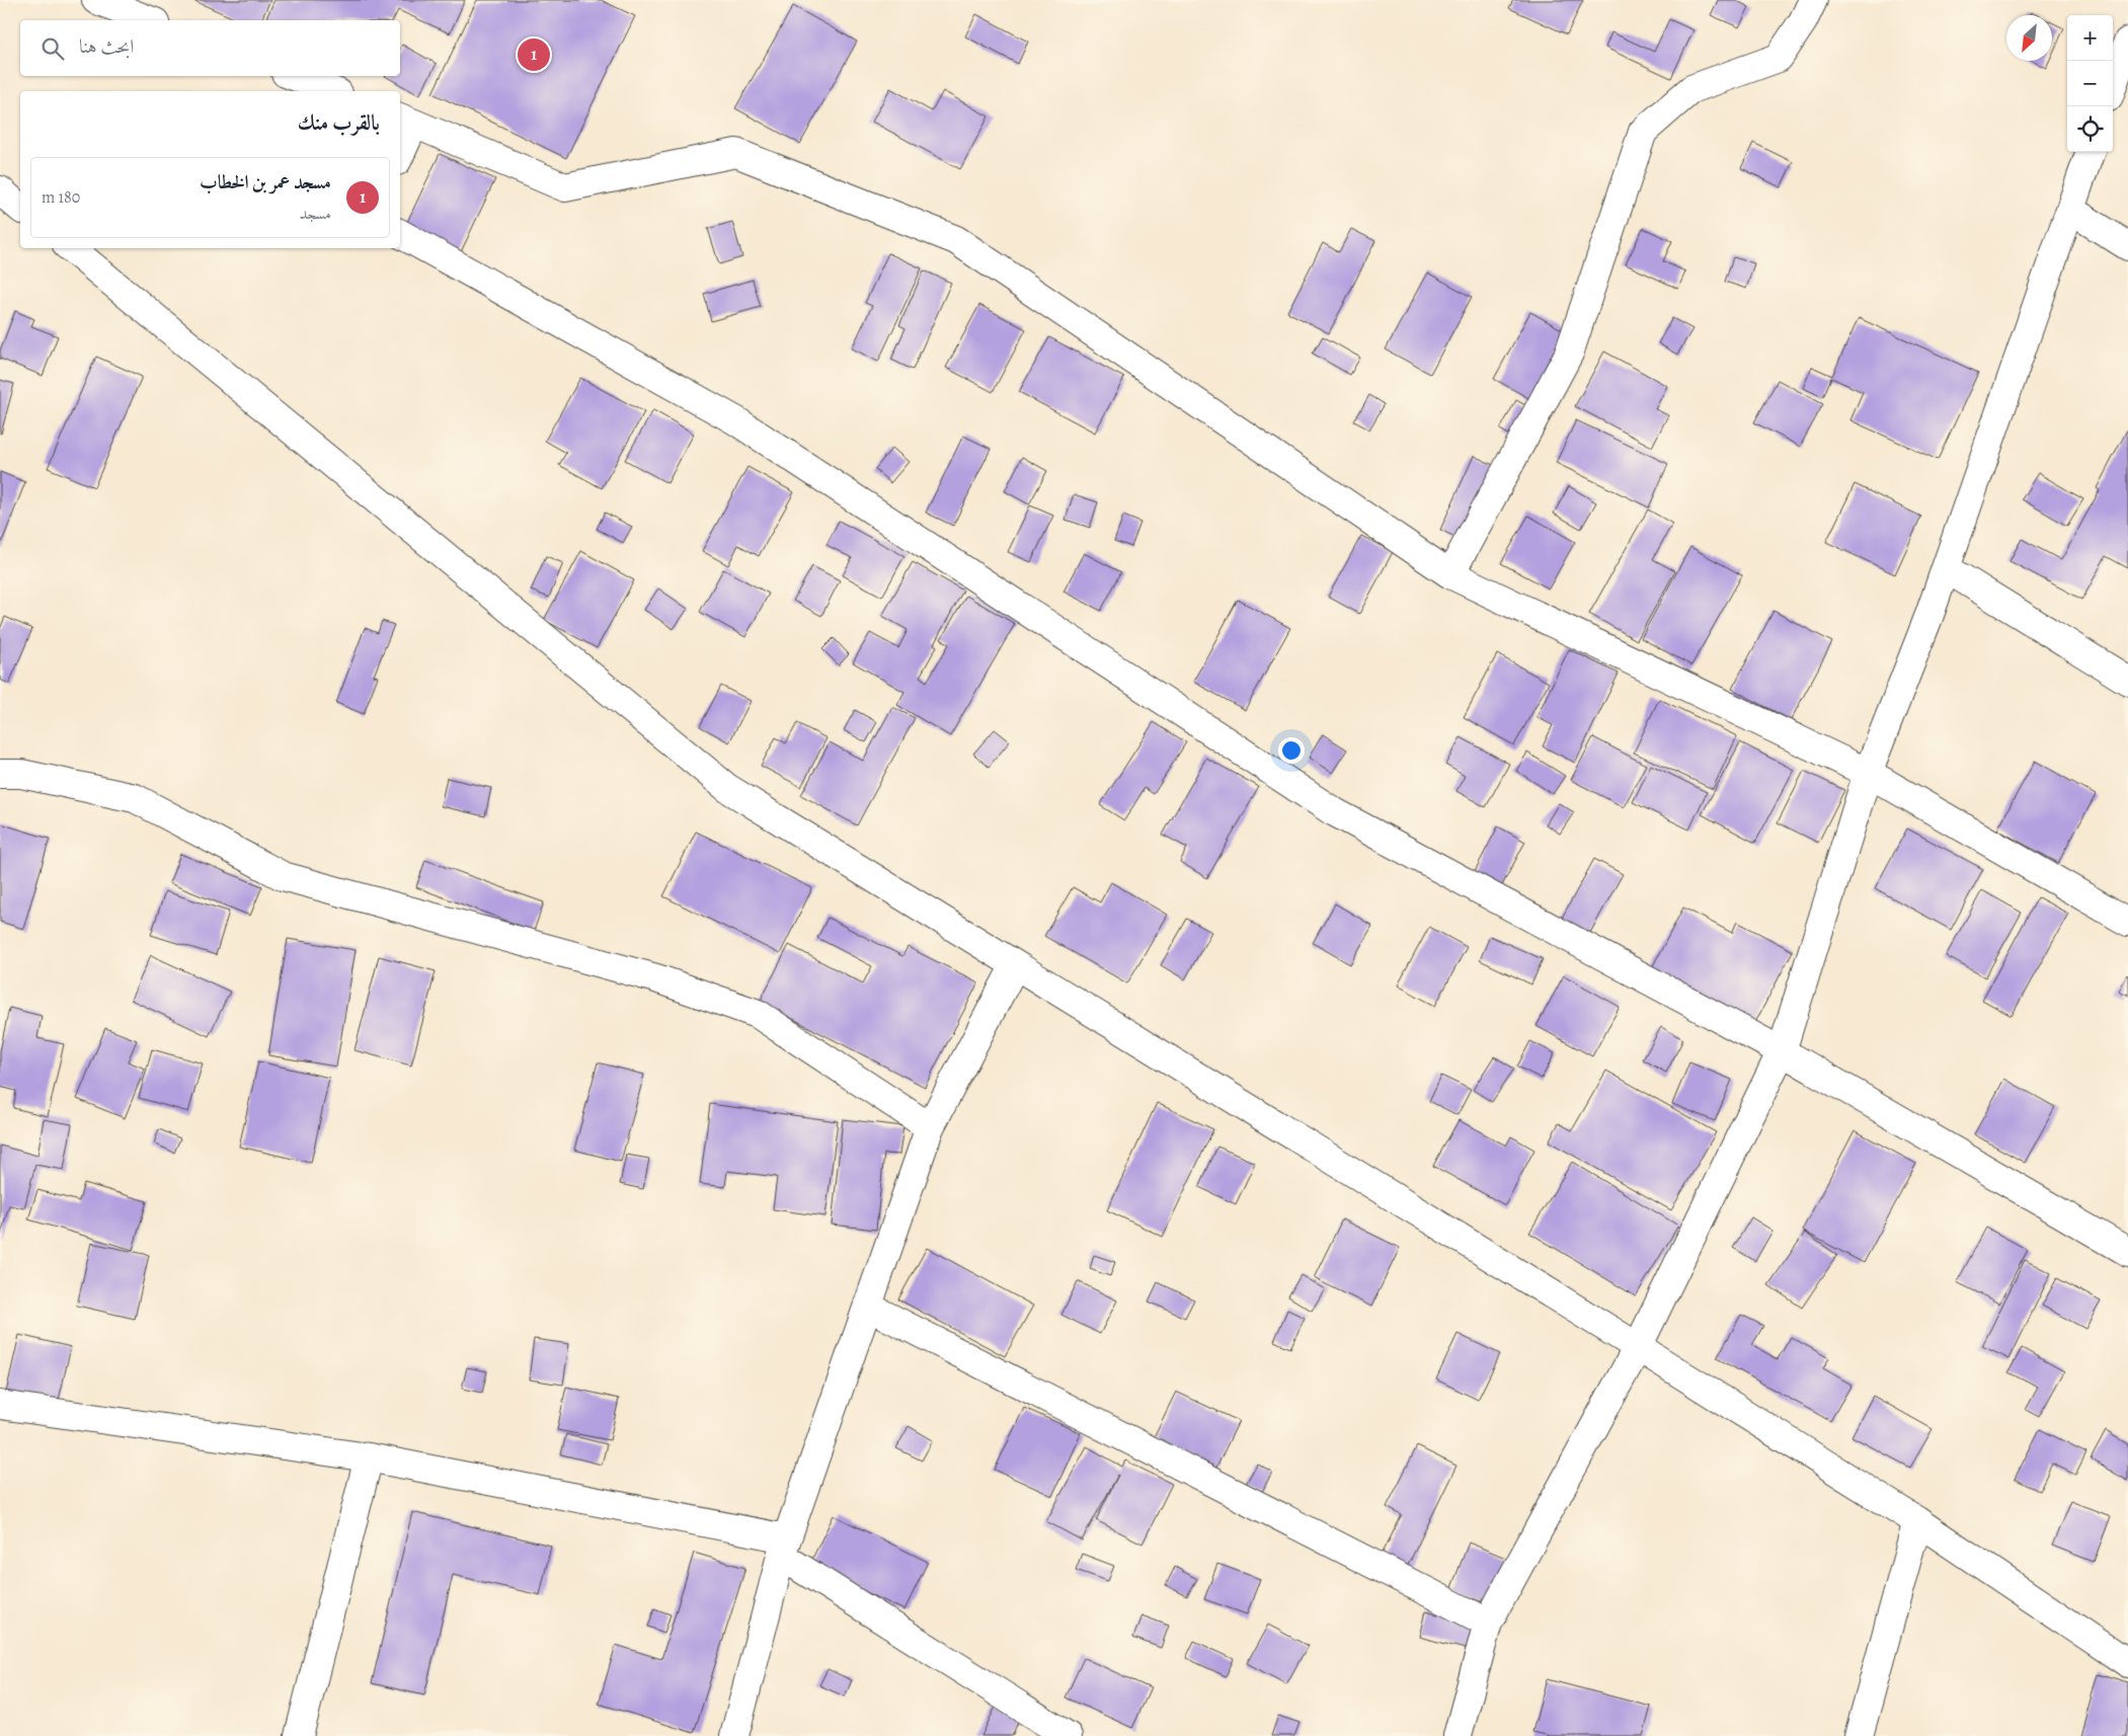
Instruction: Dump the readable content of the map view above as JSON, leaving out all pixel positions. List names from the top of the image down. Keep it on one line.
{"north":"bottom left","page":{"map_buttons":["+","−"],"search":"ابحث هنا","pins":"1","heading":"بالقرب منك","list":[{"mark":"1","name":"مسجد عمر بن الخطاب","note":"مسجد","value":"180 m"}]}}
